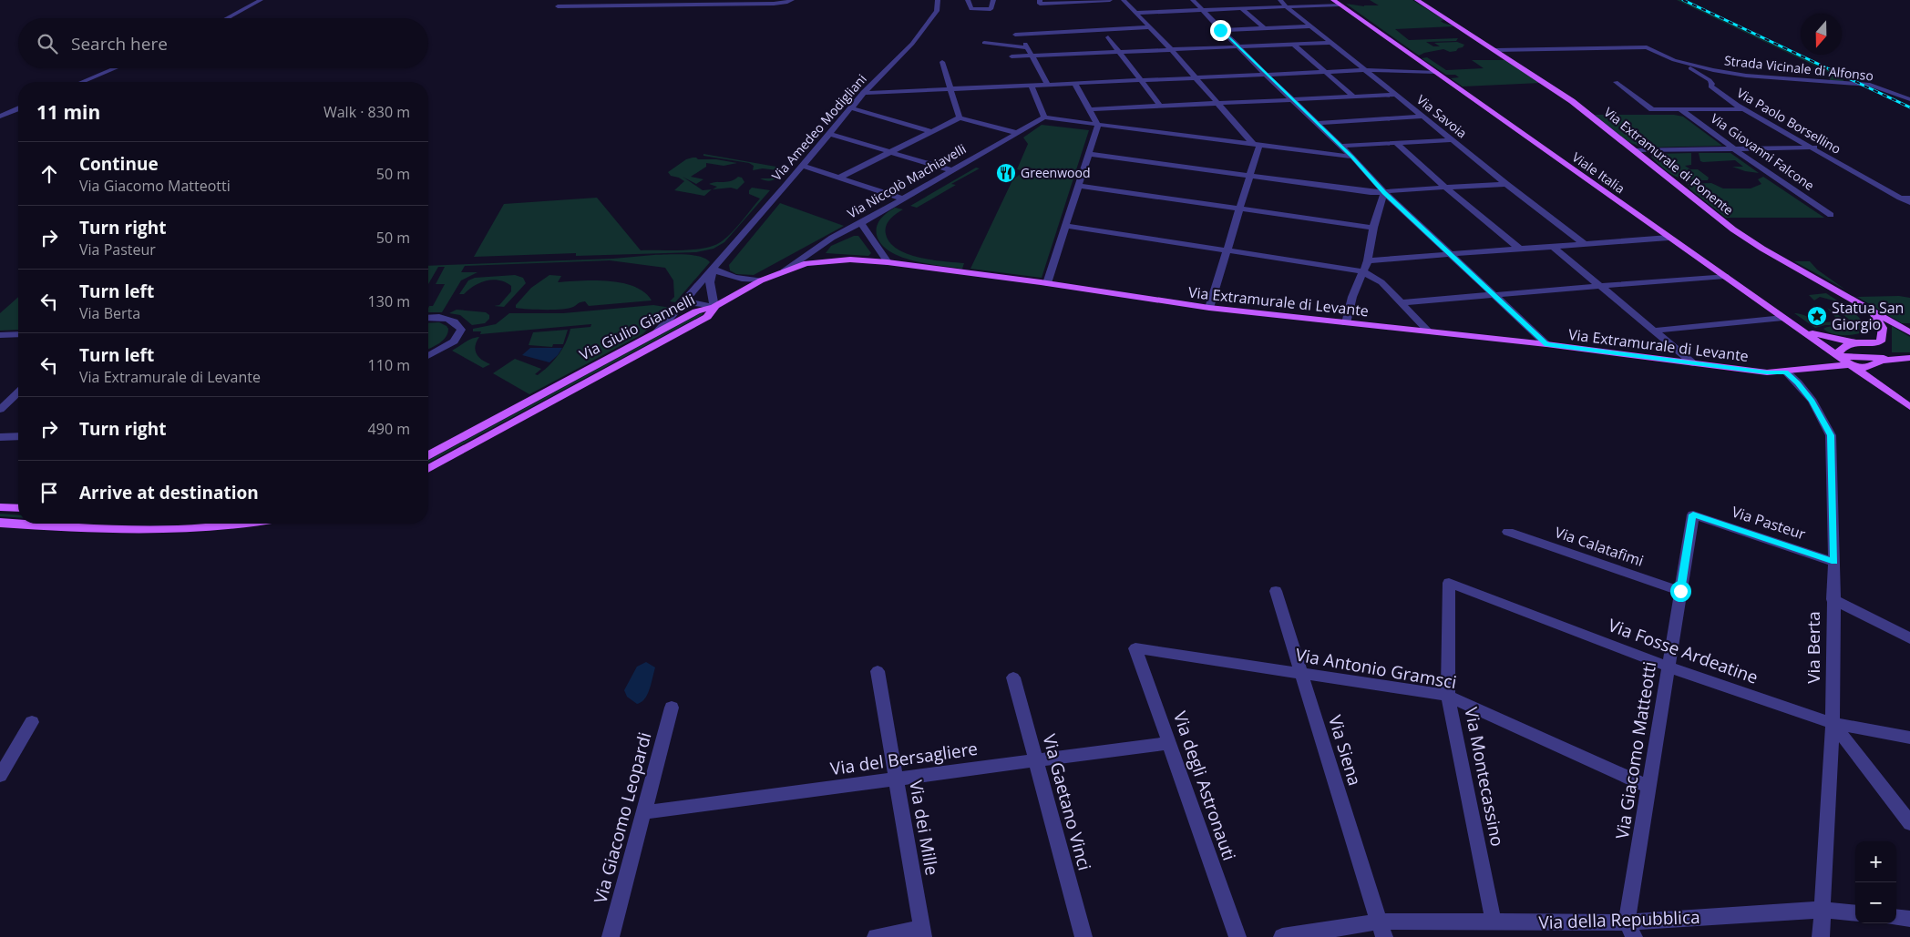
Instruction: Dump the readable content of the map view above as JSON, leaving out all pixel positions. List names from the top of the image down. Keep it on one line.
{"streets":{"main road":["Via Extramurale di Ponente","Viale Italia","Via Extramurale di Levante","Via Giulio Giannelli"],"street":["Strada Vicinale di Alfonso","Via Savoia","Via Paolo Borsellino","Via Amedeo Modigliani","Via Giovanni Falcone","Via Niccolò Machiavelli","Via Pasteur","Via Calatafimi","Via Berta","Via Fosse Ardeatine","Via Antonio Gramsci","Via Siena","Via Giacomo Matteotti","Via del Bersagliere","Via Montecassino","Via degli Astronauti","Via Gaetano Vinci","Via Giacomo Leopardi","Via dei Mille","Via della Repubblica"]},"crossings":[["Strada Vicinale di Alfonso","Via Paolo Borsellino"],["Strada Vicinale di Alfonso","Via Extramurale di Ponente"],["Via Amedeo Modigliani","Via Giulio Giannelli"],["Viale Italia","Via Extramurale di Levante"],["Via Niccolò Machiavelli","Via Extramurale di Levante"],["Via Extramurale di Levante","Via Giulio Giannelli"],["Via Extramurale di Levante","Via Berta"],["Via Pasteur","Via Berta"],["Via Pasteur","Via Giacomo Matteotti"],["Via Calatafimi","Via Giacomo Matteotti"],["Via Berta","Via Fosse Ardeatine"],["Via Berta","Via della Repubblica"],["Via Fosse Ardeatine","Via Giacomo Matteotti"],["Via Fosse Ardeatine","Via Montecassino"],["Via Antonio Gramsci","Via Siena"],["Via Antonio Gramsci","Via Giacomo Matteotti"],["Via Antonio Gramsci","Via Montecassino"],["Via Antonio Gramsci","Via degli Astronauti"],["Via Siena","Via della Repubblica"],["Via Giacomo Matteotti","Via della Repubblica"],["Via del Bersagliere","Via degli Astronauti"],["Via del Bersagliere","Via Gaetano Vinci"],["Via del Bersagliere","Via Giacomo Leopardi"],["Via del Bersagliere","Via dei Mille"],["Via Montecassino","Via della Repubblica"]],"places":{"restaurant":["Greenwood"],"place":["Statua San Giorgio"]},"north":"bottom","page":{"search":"Search here","heading":["11 min","Walk · 830 m"],"list":[["Continue","Via Giacomo Matteotti","50 m"],["Turn right","Via Pasteur","50 m"],["Turn left","Via Berta","130 m"],["Turn left","Via Extramurale di Levante","110 m"],["Turn right","490 m"],"Arrive at destination"],"map_buttons":["+","−"]}}
